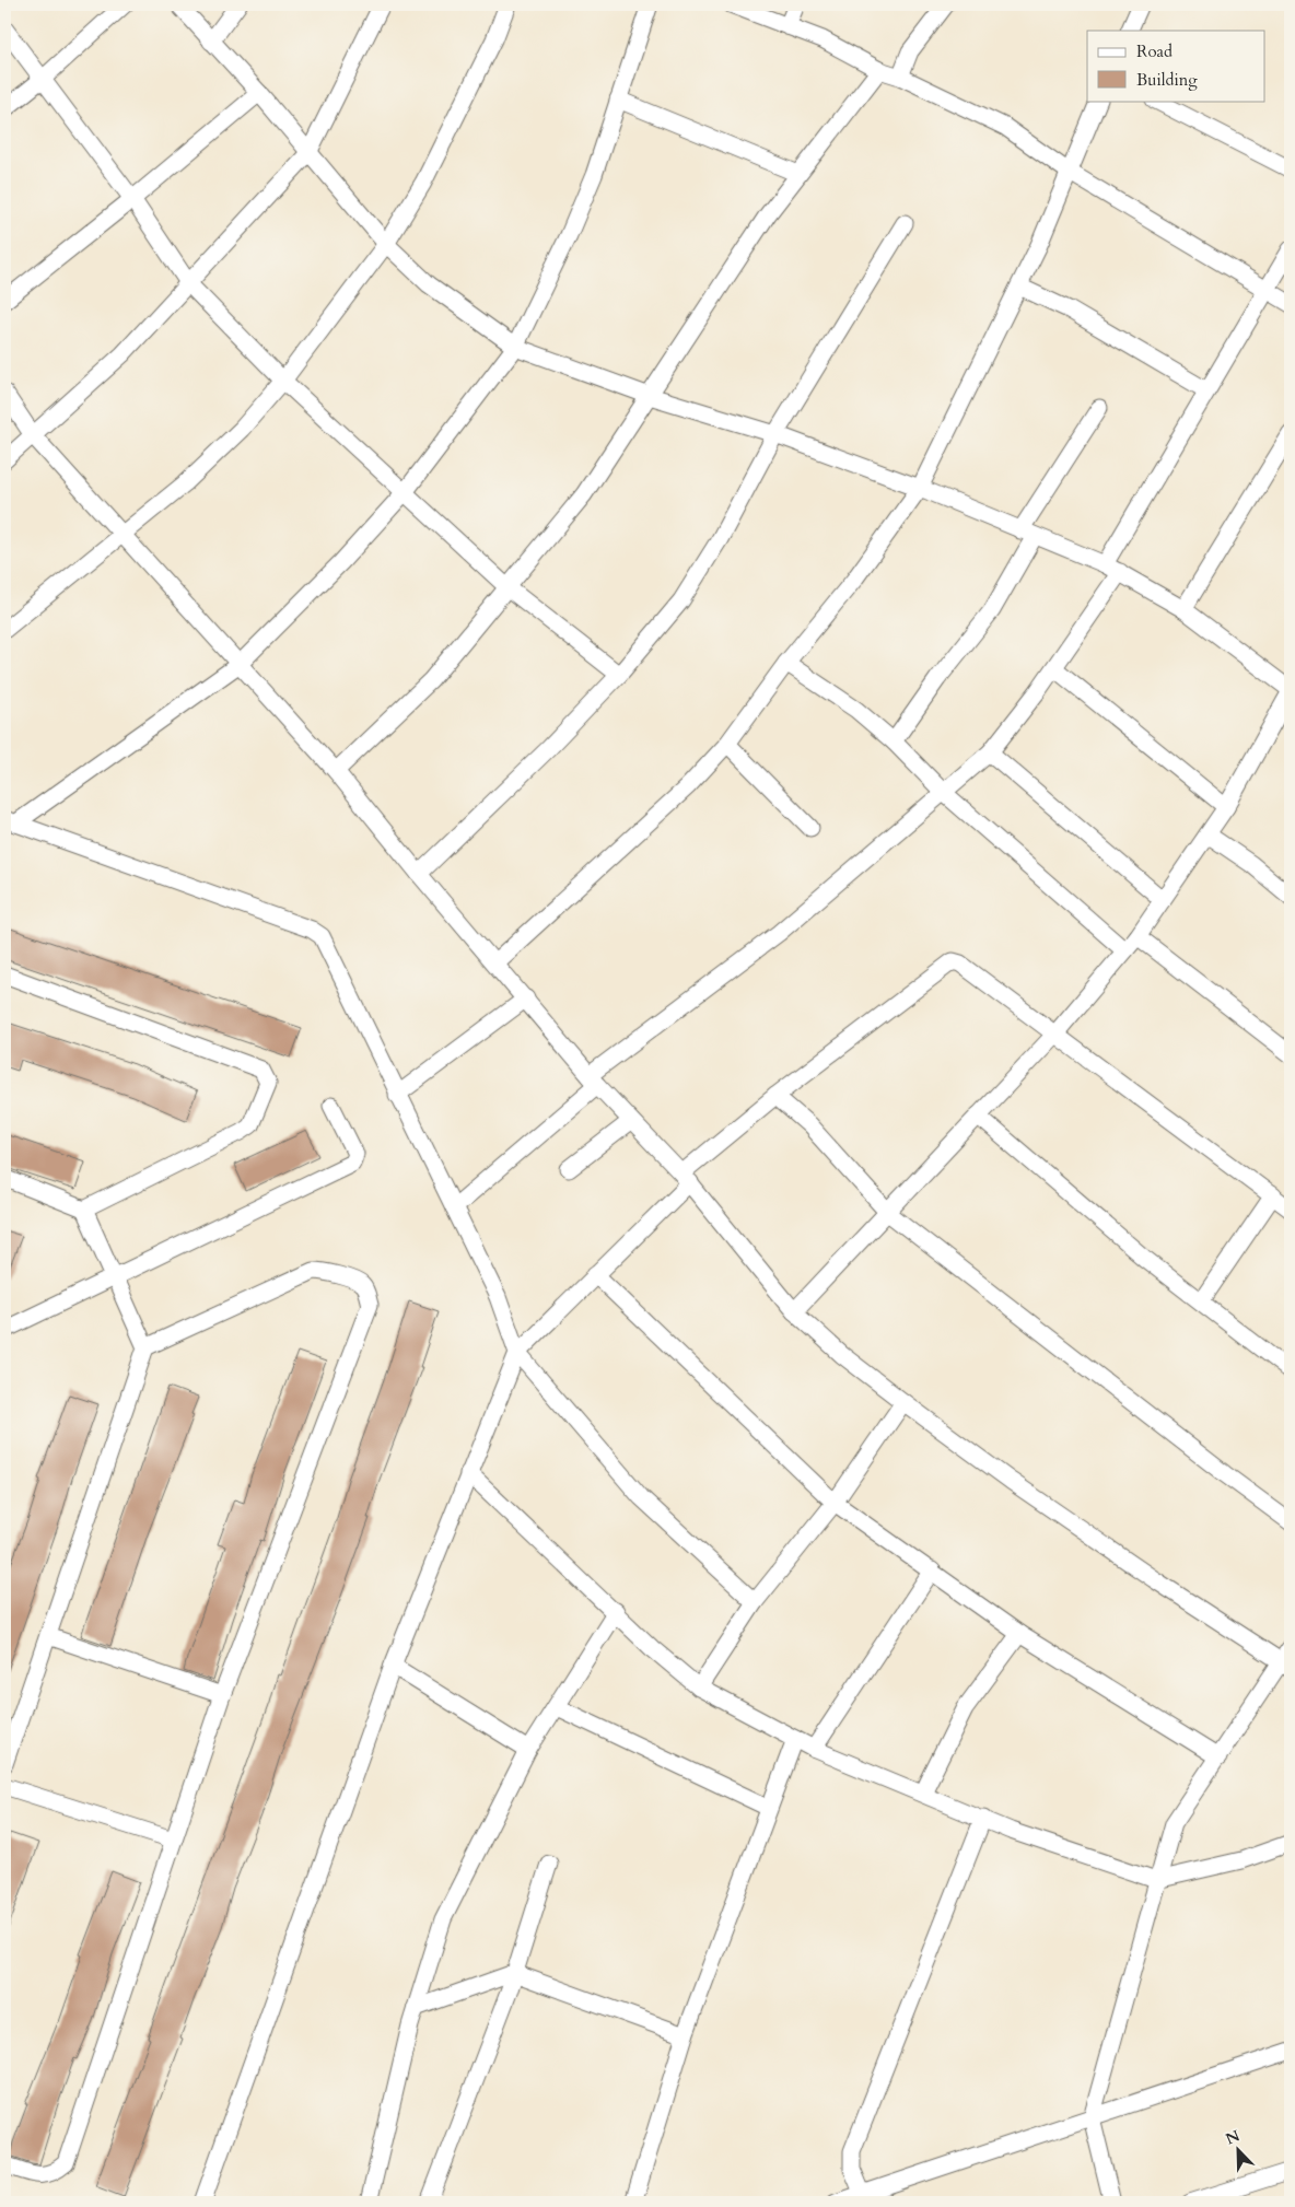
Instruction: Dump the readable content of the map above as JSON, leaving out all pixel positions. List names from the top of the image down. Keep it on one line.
{"legend":["Road","Building"],"north":"top left"}
